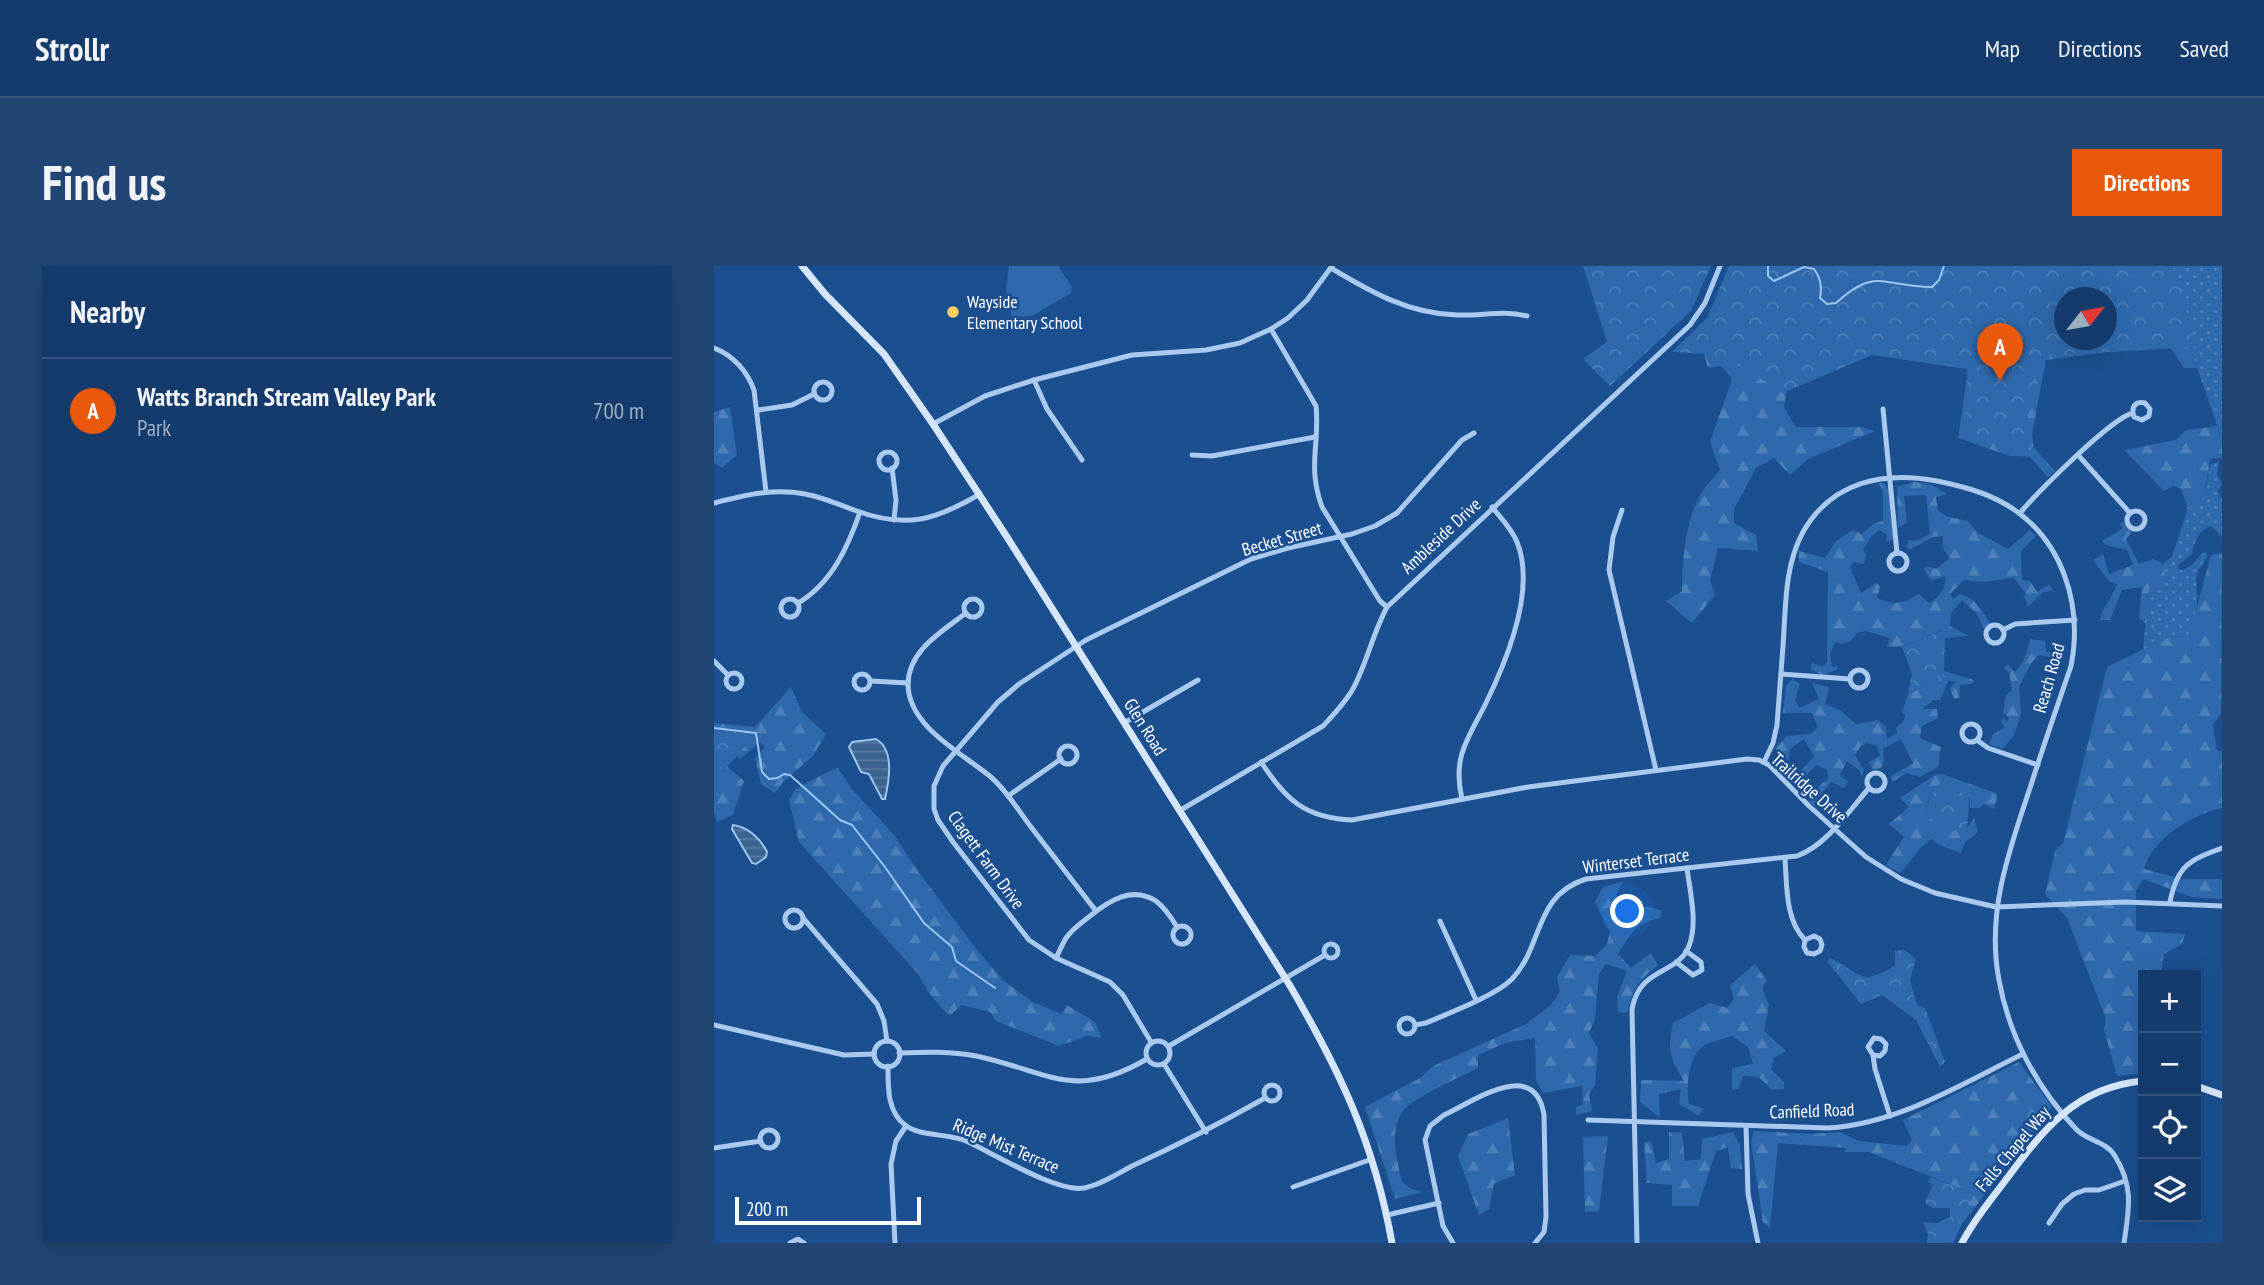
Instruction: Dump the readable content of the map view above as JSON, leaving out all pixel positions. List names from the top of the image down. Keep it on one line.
{"streets":{"main road":["Glen Road","Falls Chapel Way"],"street":["Ambleside Drive","Becket Street","Reach Road","Trailridge Drive","Clagett Farm Drive","Winterset Terrace","Canfield Road","Ridge Mist Terrace"]},"crossings":[["Ambleside Drive","Glen Road"],["Ambleside Drive","Trailridge Drive"],["Becket Street","Glen Road"],["Becket Street","Clagett Farm Drive"],["Reach Road","Trailridge Drive"],["Reach Road","Canfield Road"],["Reach Road","Falls Chapel Way"],["Glen Road","Clagett Farm Drive"],["Trailridge Drive","Winterset Terrace"]],"places":["Wayside Elementary School"],"scale_bar":"200 m","north":"top right","page":{"header":"Strollr","nav":["Map","Directions","Saved"],"buttons":"Directions","title":"Find us","heading":"Nearby","pins":"A","list":[{"mark":"A","name":"Watts Branch Stream Valley Park","note":"Park","value":"700 m"}],"map_buttons":["+","−"],"scale":"200 m"}}
